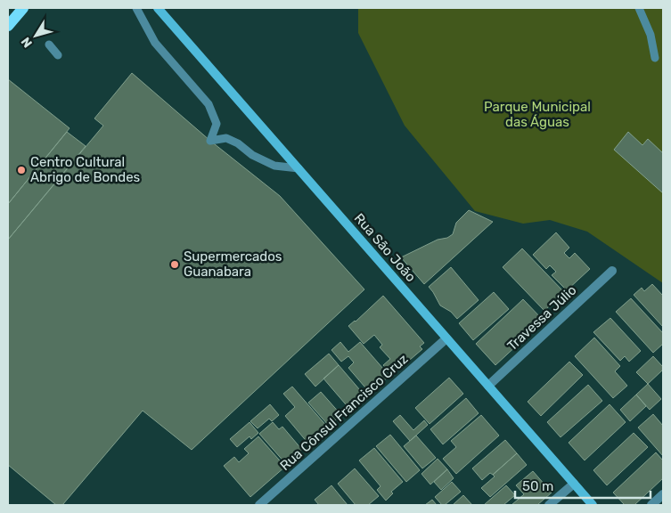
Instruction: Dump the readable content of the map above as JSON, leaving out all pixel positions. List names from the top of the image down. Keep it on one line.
{"streets":{"street":["Rua São João","Travessa Júlio","Rua Cônsul Francisco Cruz"]},"crossings":[["Rua São João","Travessa Júlio"],["Rua São João","Rua Cônsul Francisco Cruz"]],"parks":["Parque Municipal das Águas"],"places":["Centro Cultural Abrigo de Bondes","Supermercados Guanabara"],"scale_bar":"50 m","north":"bottom left"}
